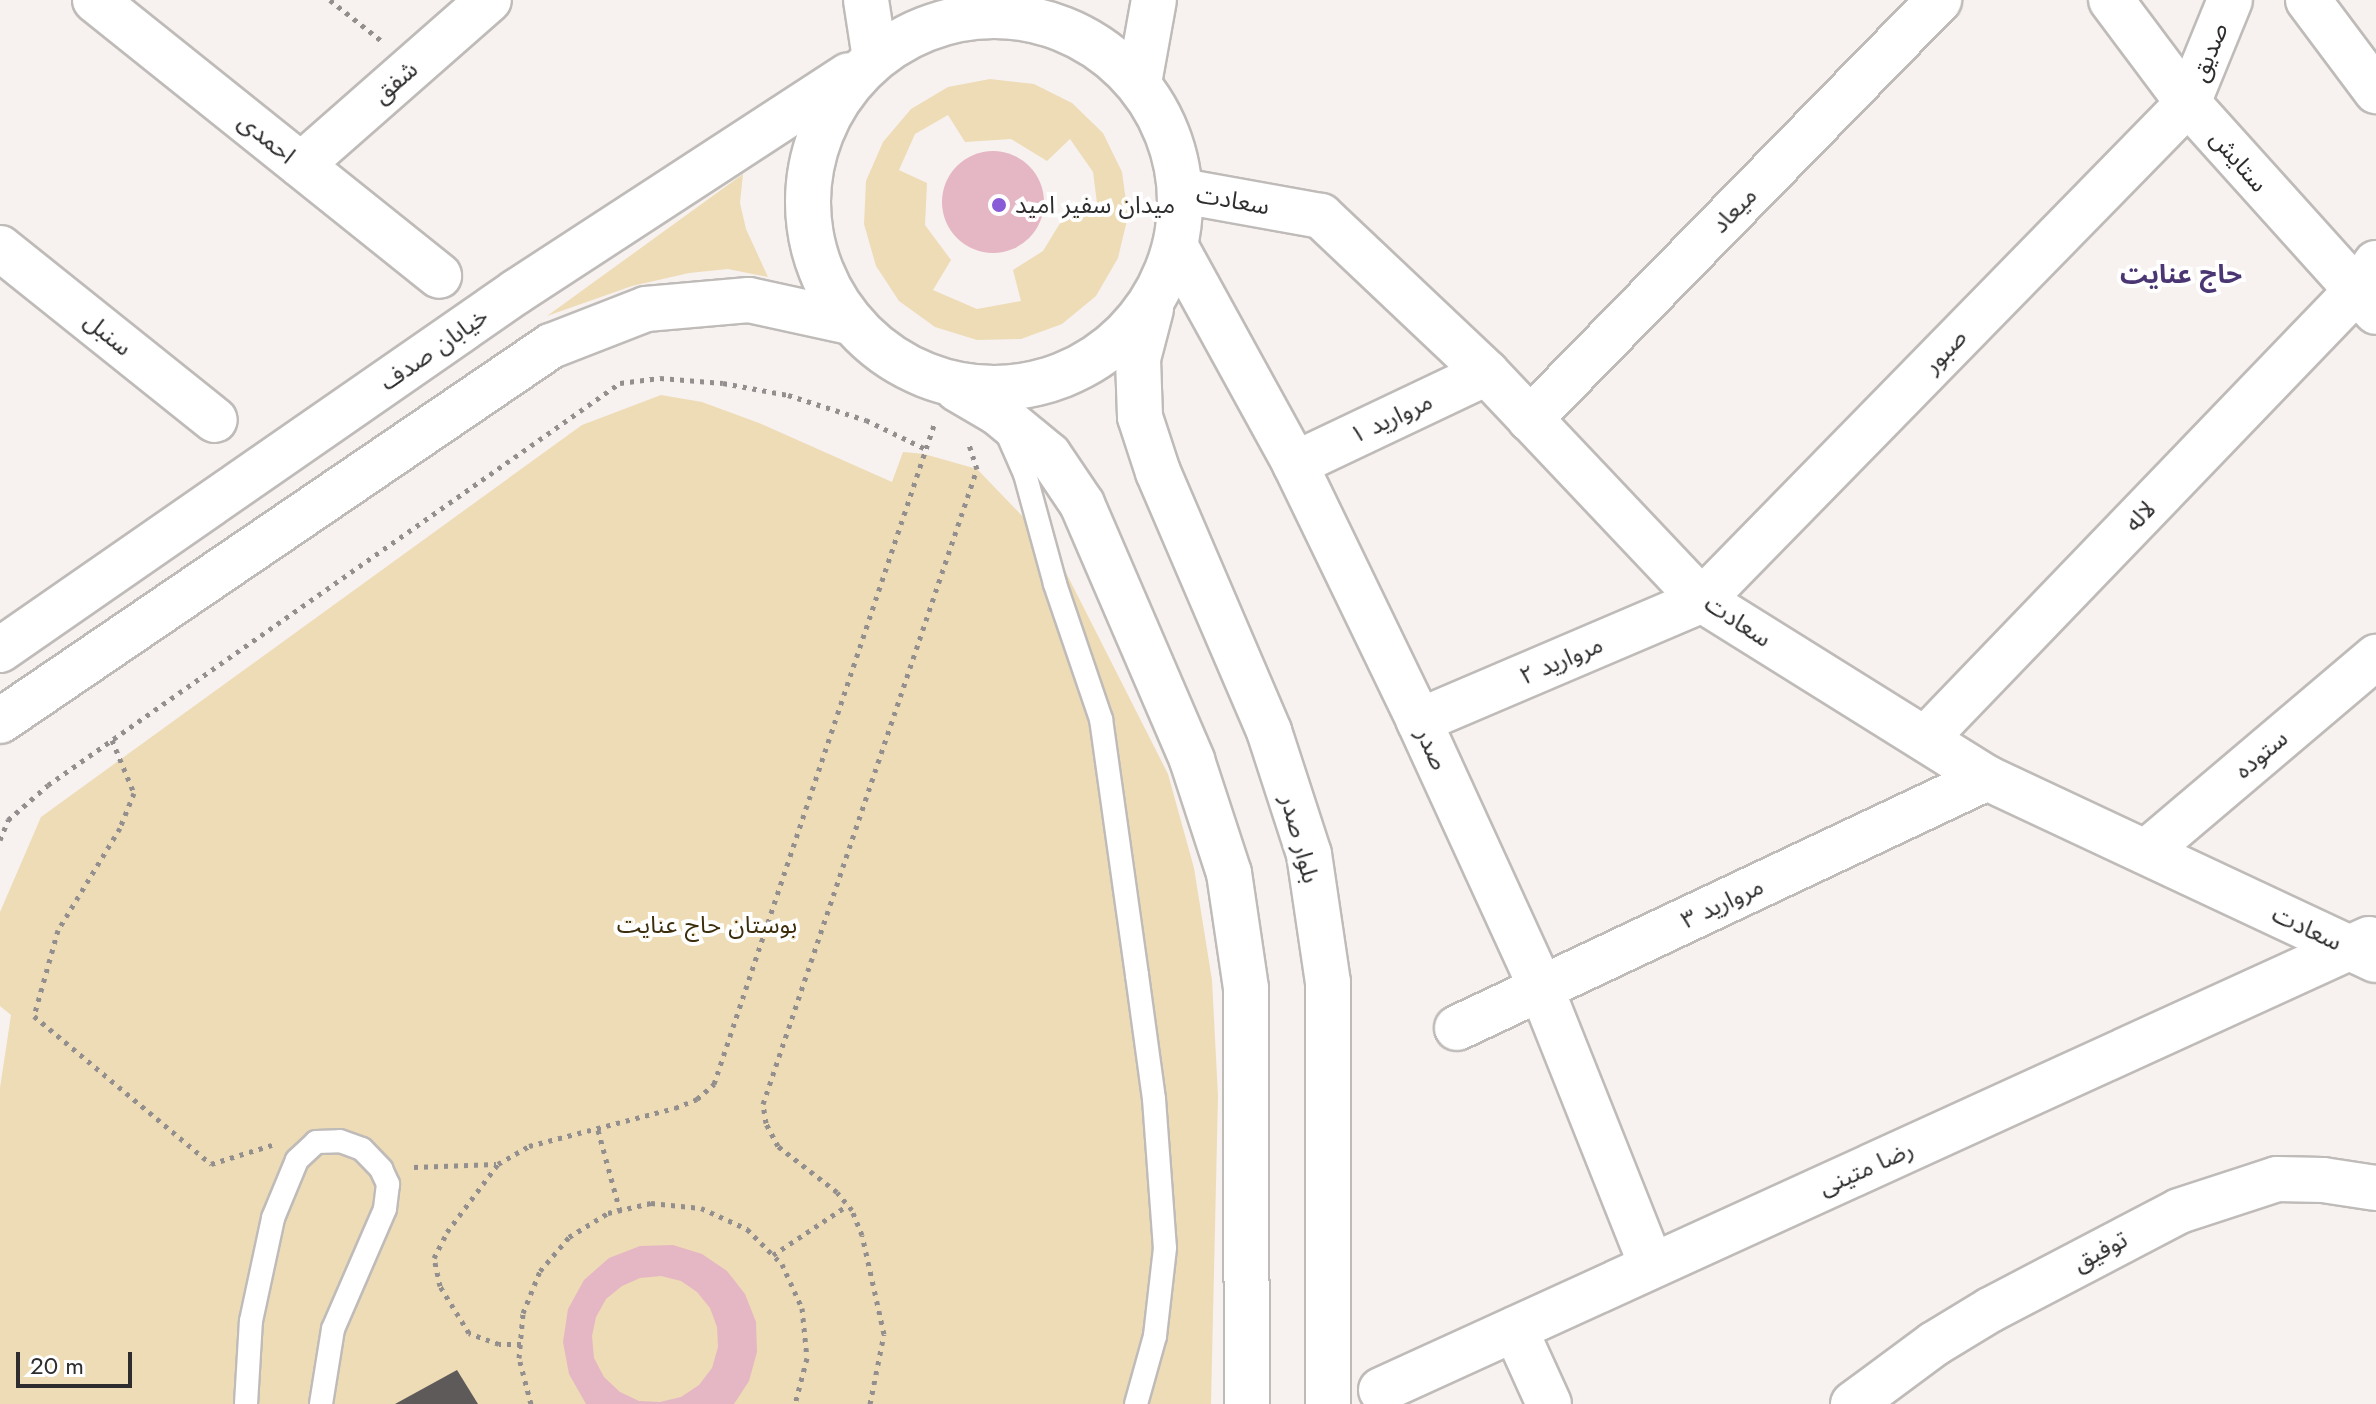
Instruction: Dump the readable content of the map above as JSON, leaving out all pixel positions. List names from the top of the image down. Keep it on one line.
{"streets":{"street":["صدیق","شفق","احمدی","ستایش","سعادت","میعاد","سنبل","خیابان صدف","صبور","مروارید ۱","لاله","مروارید ۲","صدر","ستوده","بلوار صدر","مروارید ۳","رضا متینی","توفیق"]},"crossings":[["صدیق","ستایش"],["صدیق","صبور"],["شفق","احمدی"],["ستایش","صبور"],["ستایش","لاله"],["سعادت","میعاد"],["سعادت","صبور"],["سعادت","مروارید ۱"],["سعادت","لاله"],["سعادت","مروارید ۲"],["سعادت","ستوده"],["سعادت","مروارید ۳"],["سعادت","رضا متینی"],["صبور","مروارید ۲"],["مروارید ۱","صدر"],["مروارید ۲","صدر"],["صدر","مروارید ۳"],["صدر","رضا متینی"]],"districts":["حاج عنایت"],"parks":["بوستان حاج عنایت"],"places":["میدان سفیر امید"],"scale_bar":"20 m"}
